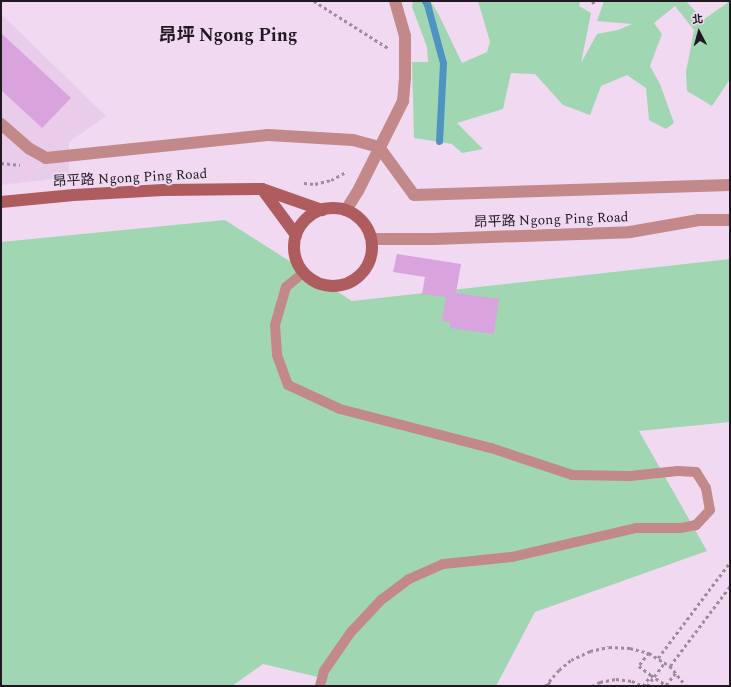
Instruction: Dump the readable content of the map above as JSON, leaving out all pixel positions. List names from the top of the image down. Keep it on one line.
{"streets":{"main road":["昂平路 Ngong Ping Road"]},"districts":["昂坪 Ngong Ping"],"north":"top"}
